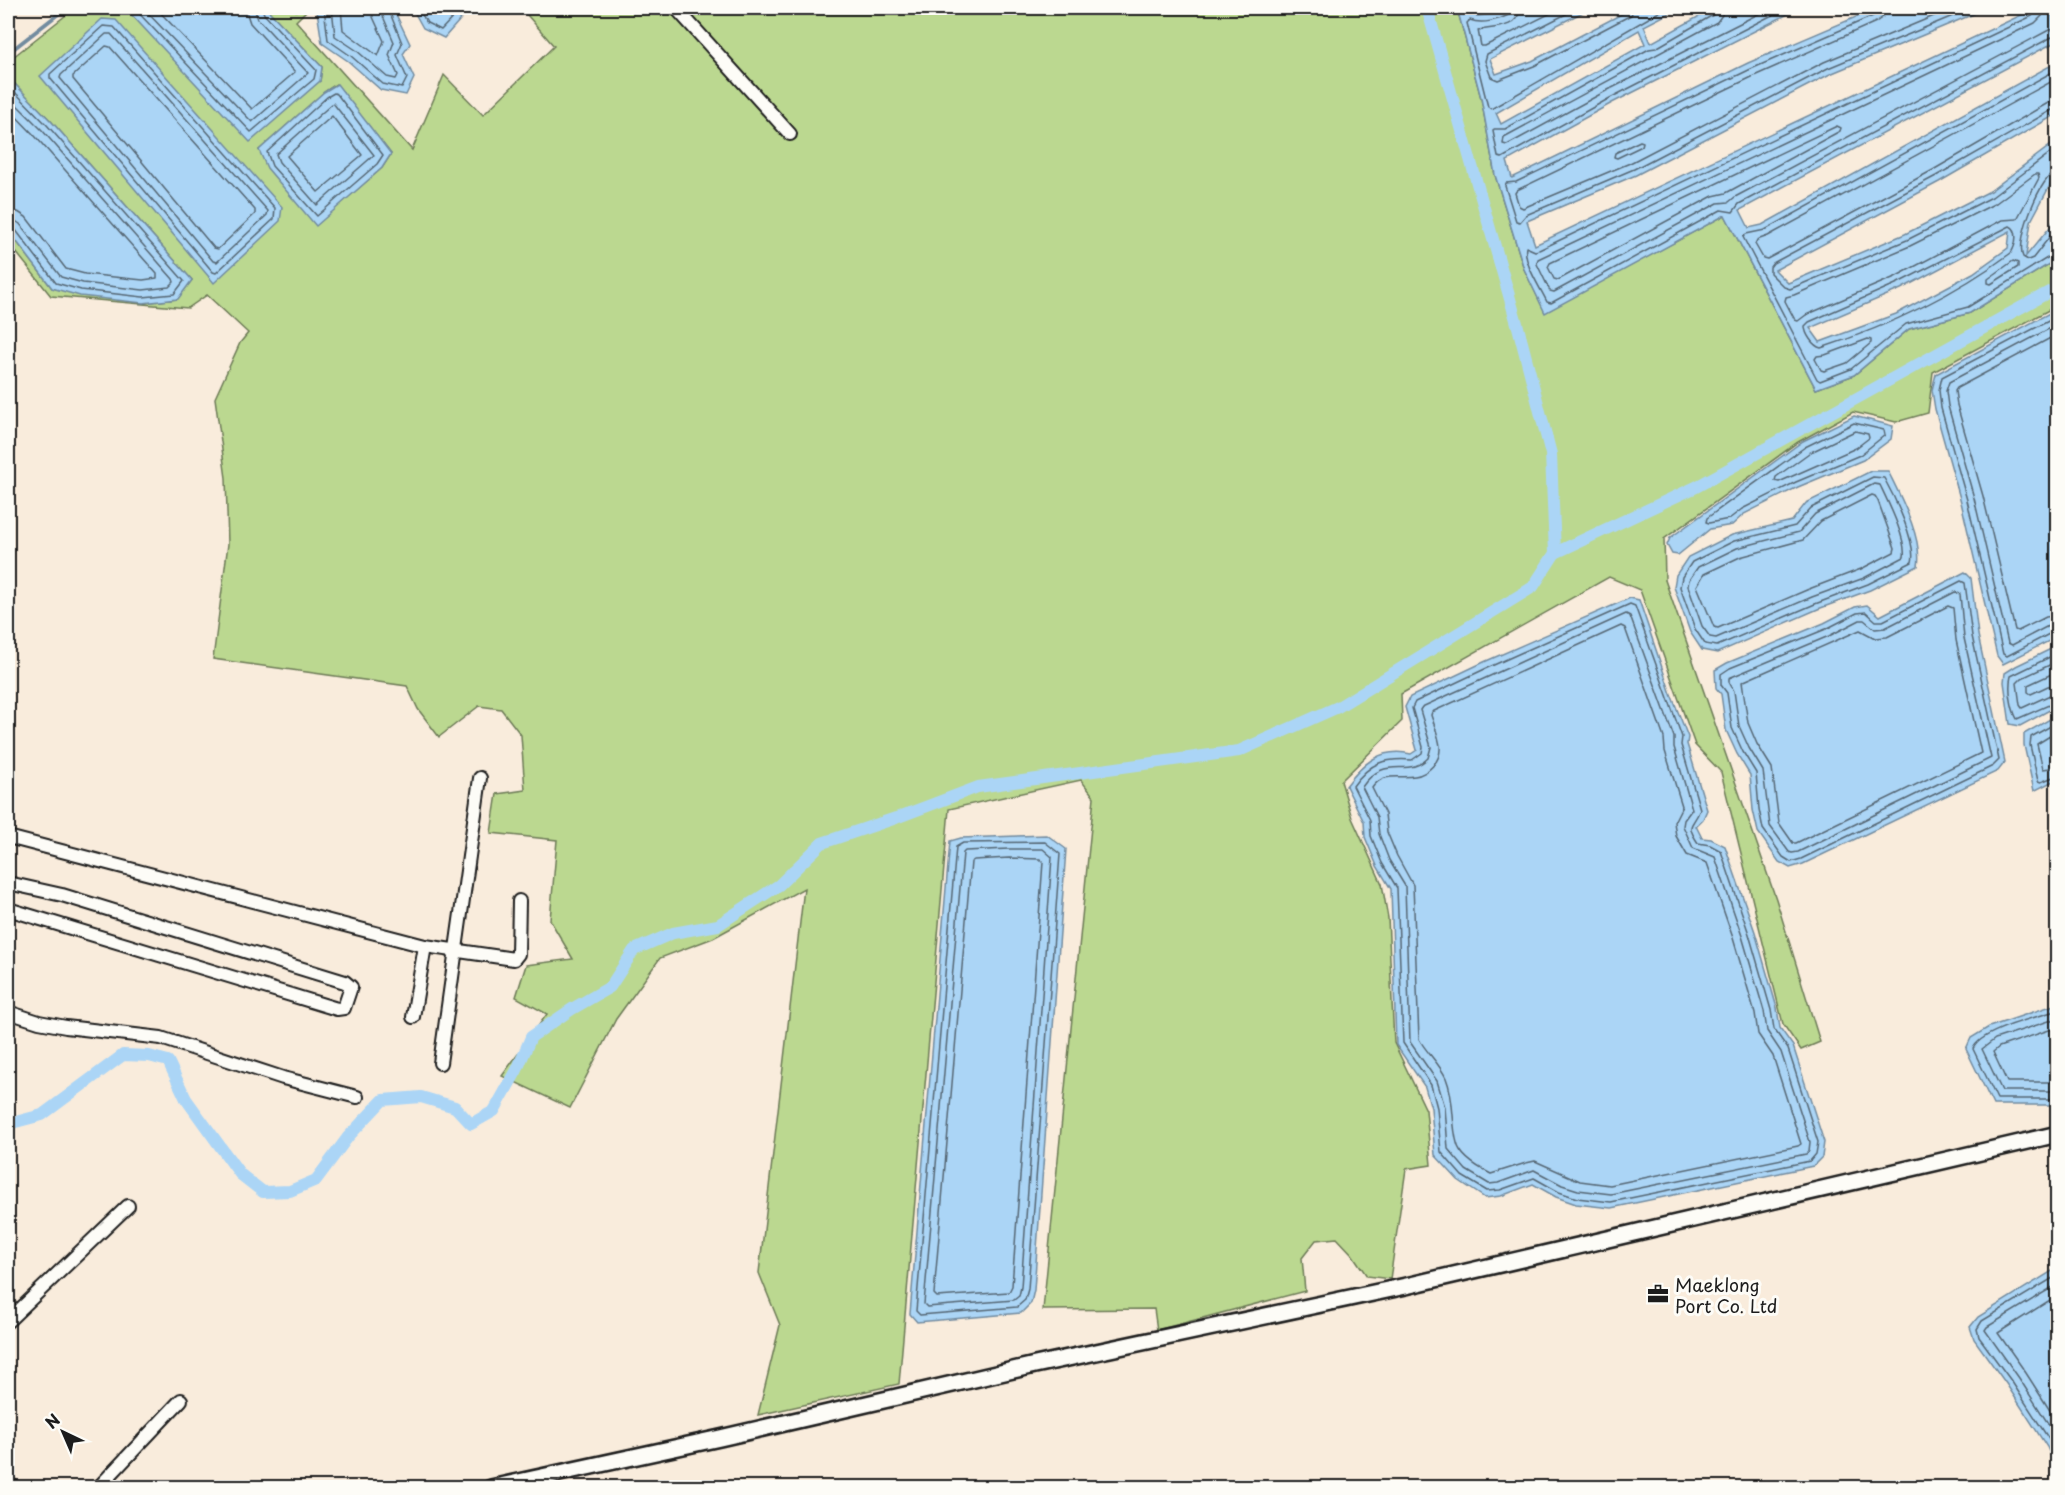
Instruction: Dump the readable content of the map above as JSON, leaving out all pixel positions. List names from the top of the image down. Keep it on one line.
{"places":{"office":["Maeklong Port Co. Ltd"]},"north":"top left"}
